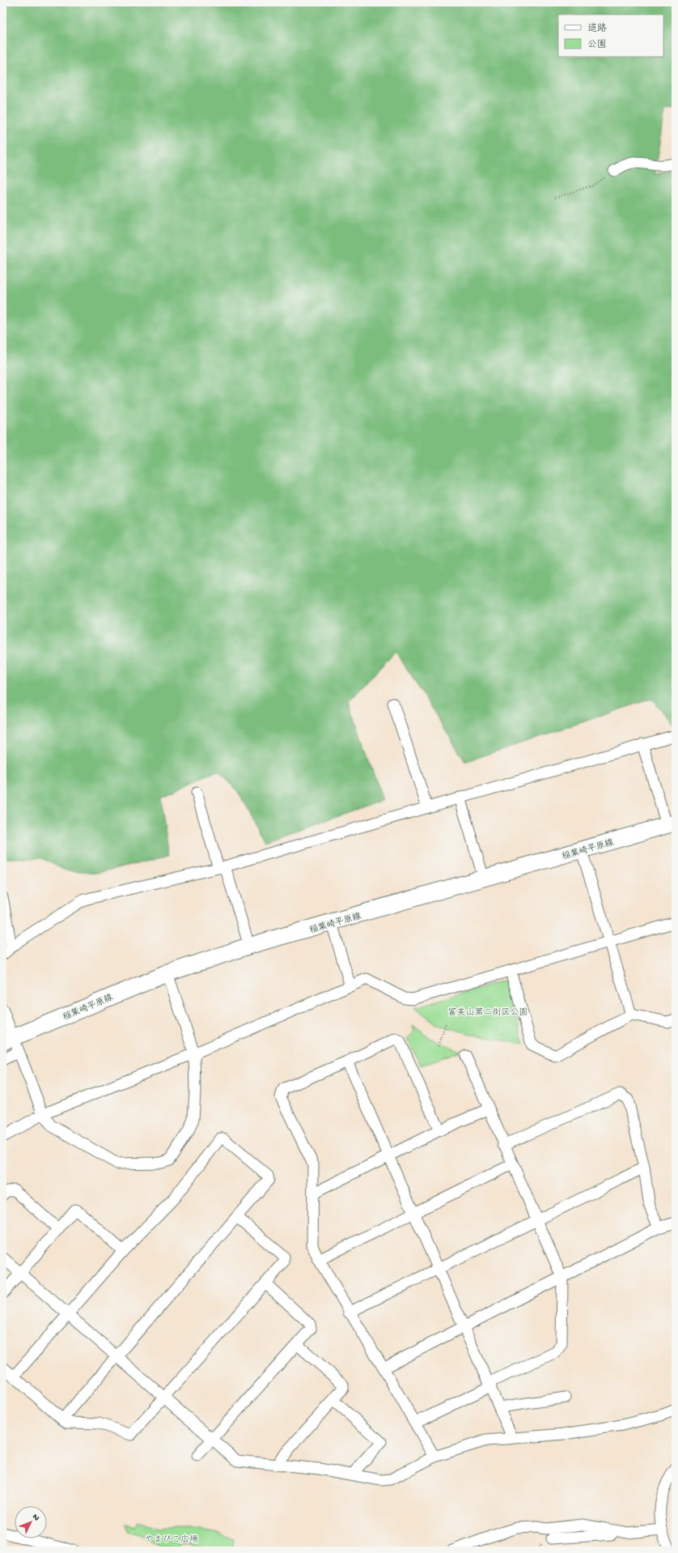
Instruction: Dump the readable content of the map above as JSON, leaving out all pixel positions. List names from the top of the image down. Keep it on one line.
{"streets":{"main road":["稲葉崎平原線"]},"parks":["富美山第二街区公園","やまびこ広場"],"legend":["道路","公園"],"north":"top right"}
